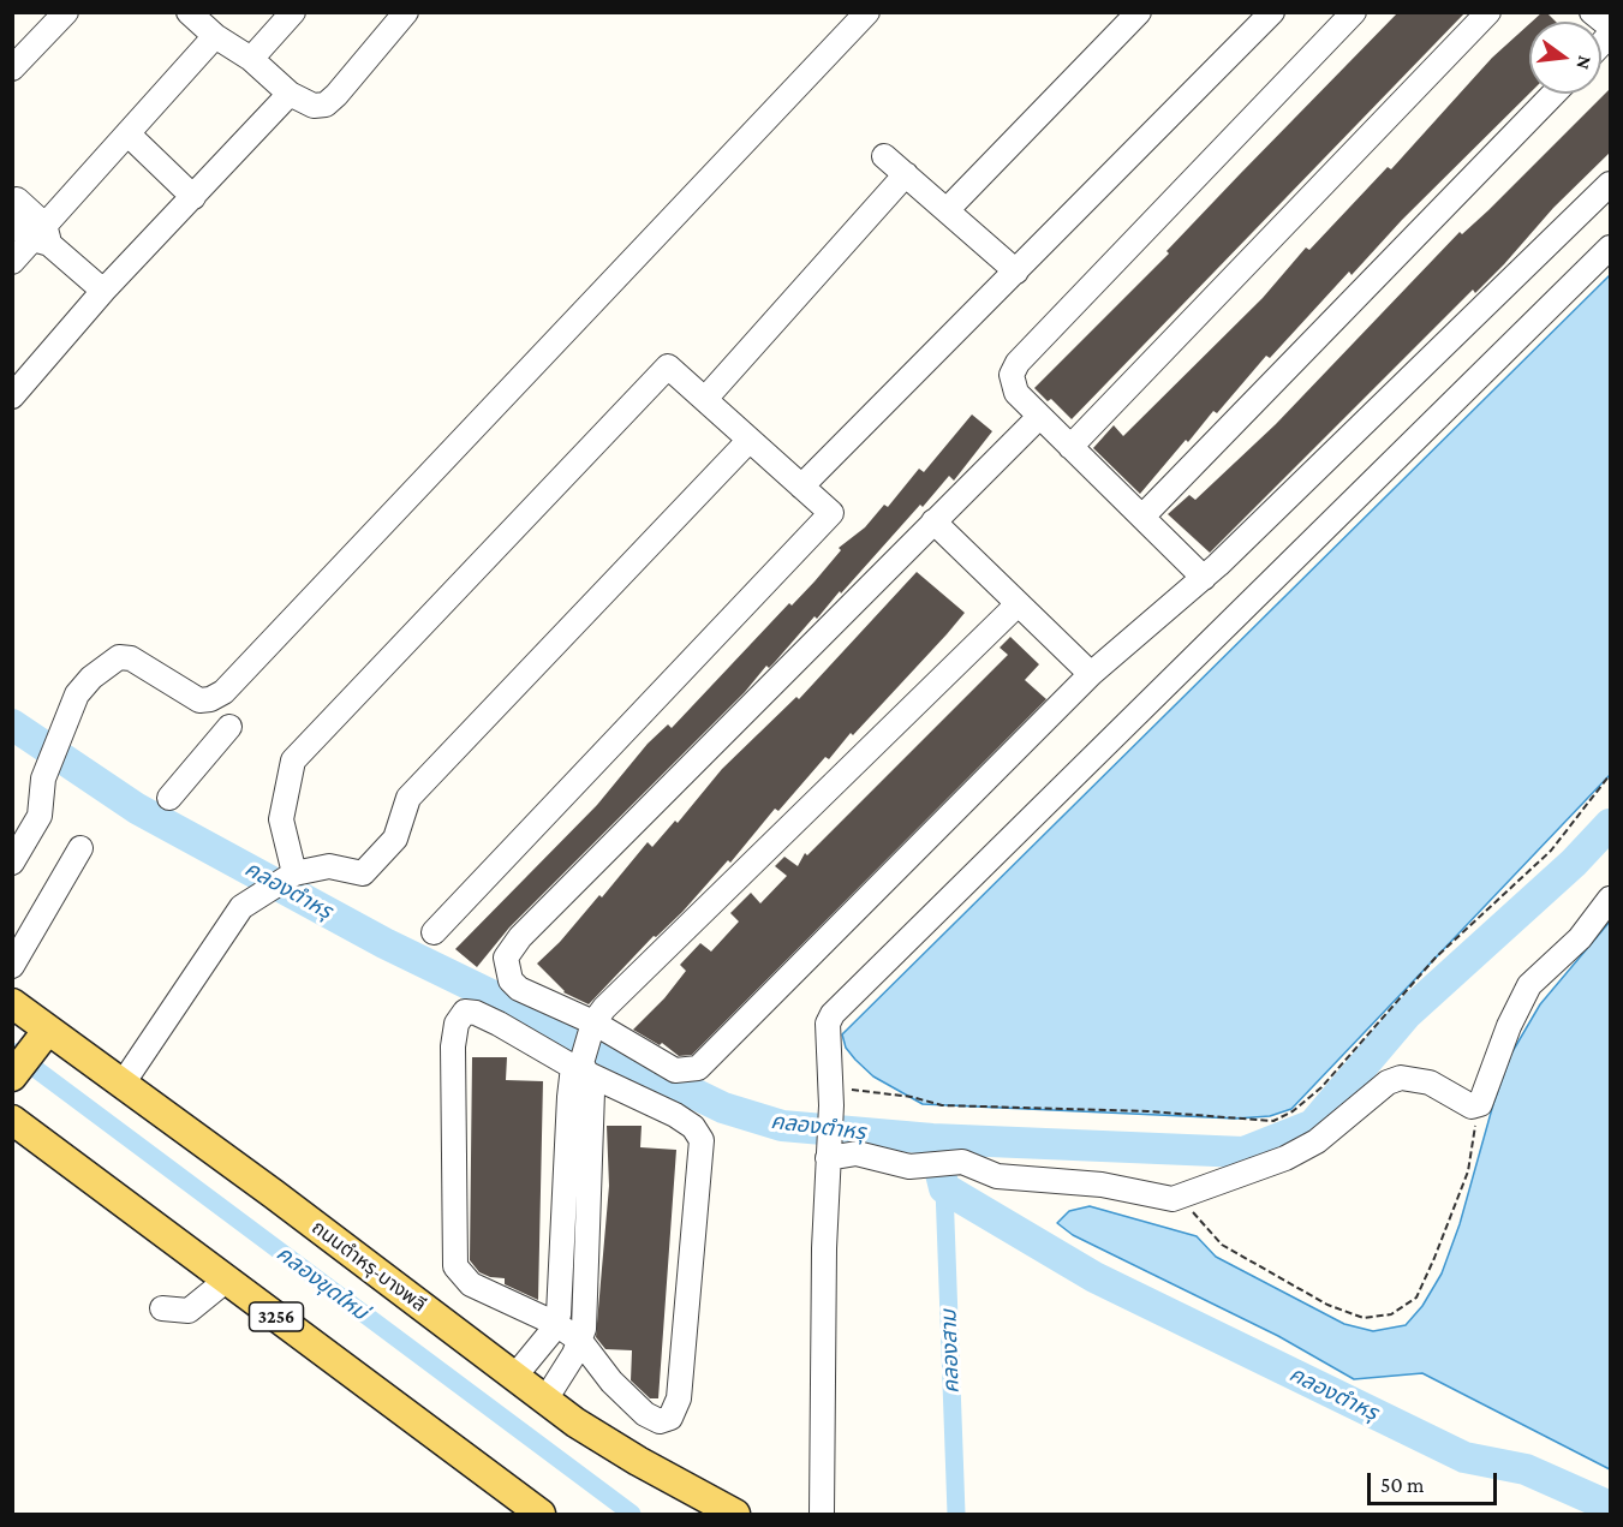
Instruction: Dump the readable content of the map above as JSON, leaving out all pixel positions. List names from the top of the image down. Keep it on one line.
{"streets":{"main road":["ถนนตำหรุ-บางพลี","3256"]},"water":["คลองตำหรุ","คลองขุดใหม่","คลองสาม"],"scale_bar":"50 m","north":"right"}
